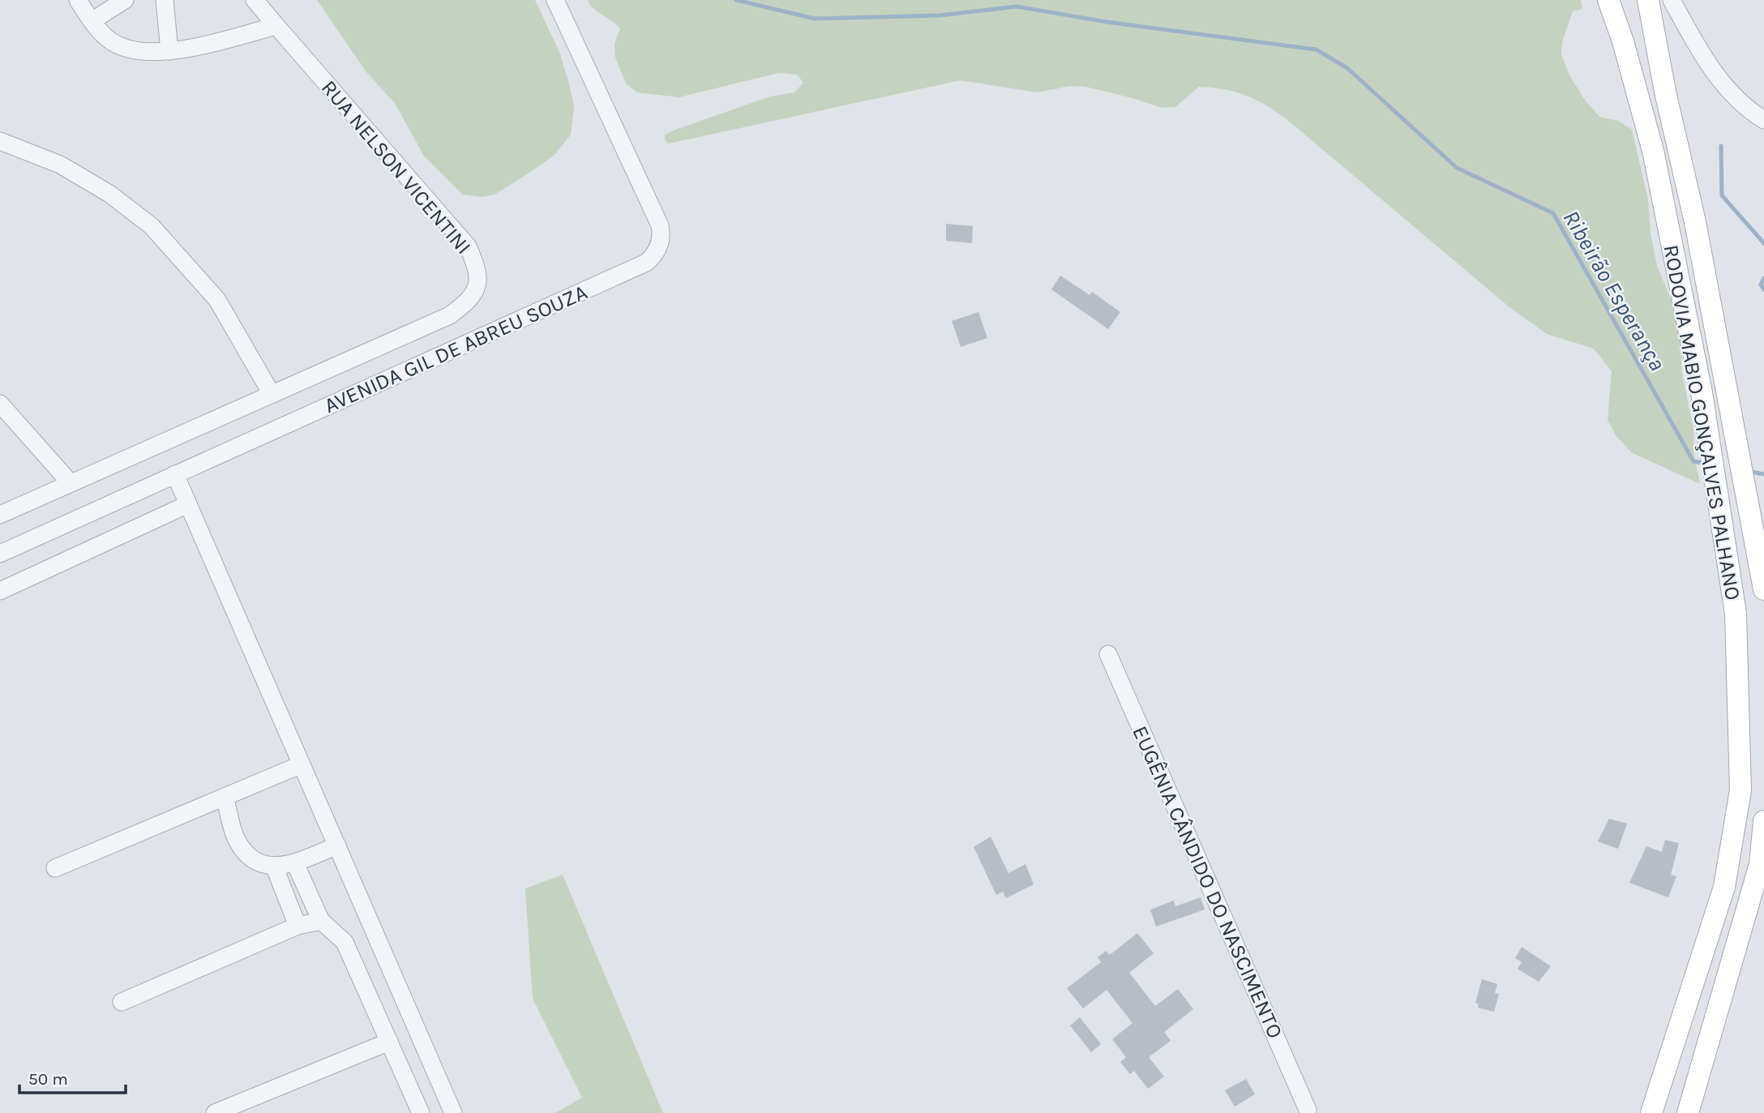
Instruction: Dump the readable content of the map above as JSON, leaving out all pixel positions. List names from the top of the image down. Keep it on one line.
{"streets":{"main road":["RODOVIA MABIO GONÇALVES PALHANO"],"street":["RUA NELSON VICENTINI","AVENIDA GIL DE ABREU SOUZA","EUGÊNIA CÂNDIDO DO NASCIMENTO"]},"water":["Ribeirão Esperança"],"scale_bar":"50 m"}
